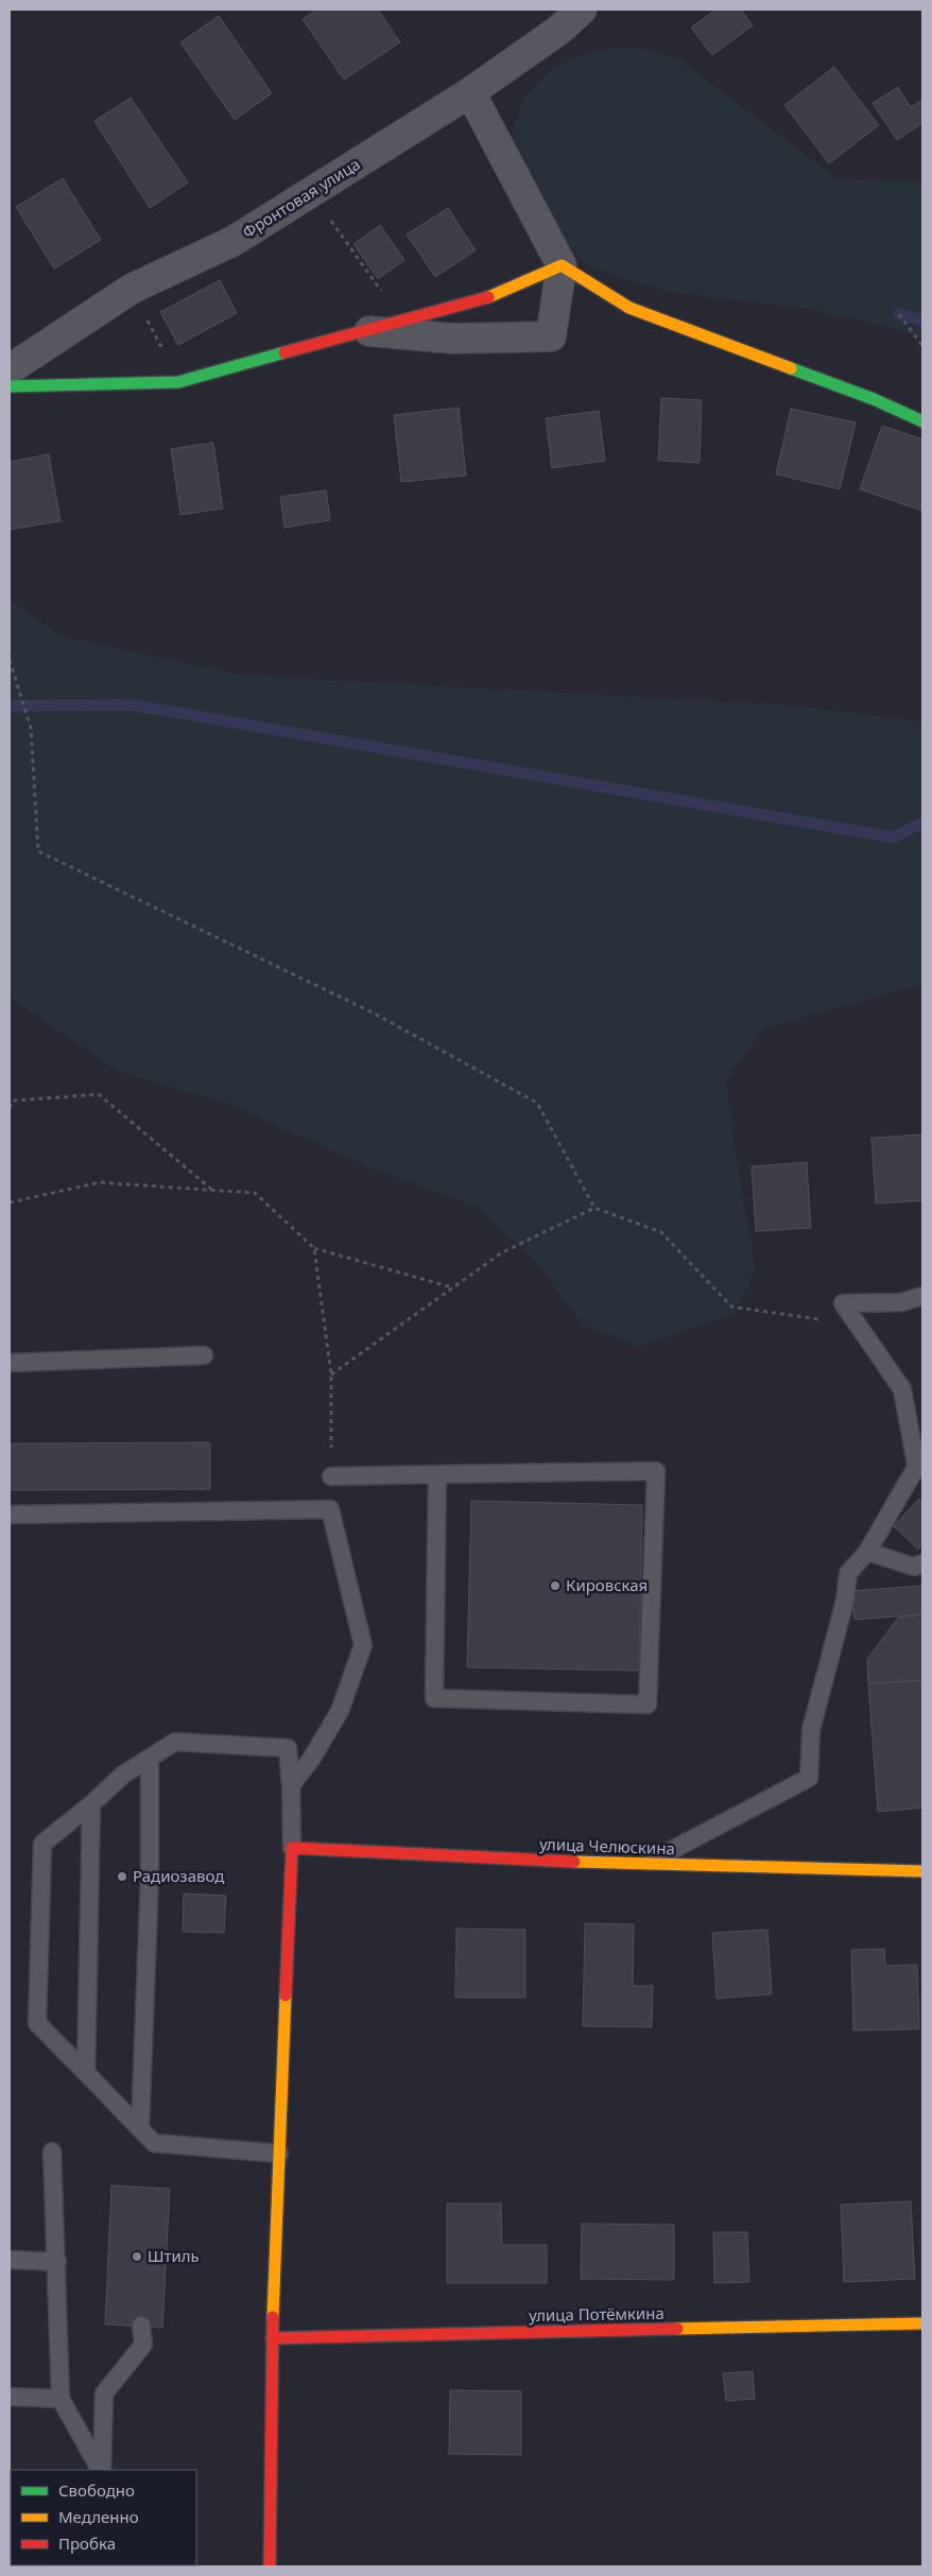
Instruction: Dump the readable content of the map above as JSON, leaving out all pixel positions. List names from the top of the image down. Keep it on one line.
{"streets":{"street":["Фронтовая улица","улица Челюскина","улица Потёмкина"]},"places":["Кировская","Радиозавод","Штиль"],"legend":["Свободно","Медленно","Пробка"]}
